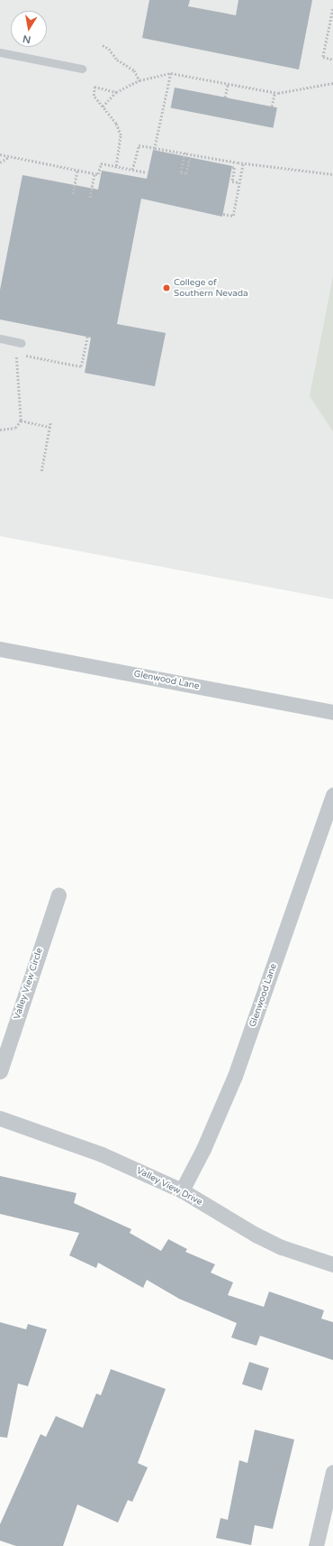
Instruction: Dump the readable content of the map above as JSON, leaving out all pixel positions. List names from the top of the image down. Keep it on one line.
{"streets":{"street":["Glenwood Lane","Valley View Circle","Valley View Drive"]},"crossings":[["Glenwood Lane","Valley View Drive"]],"places":["College of Southern Nevada"],"north":"bottom"}
